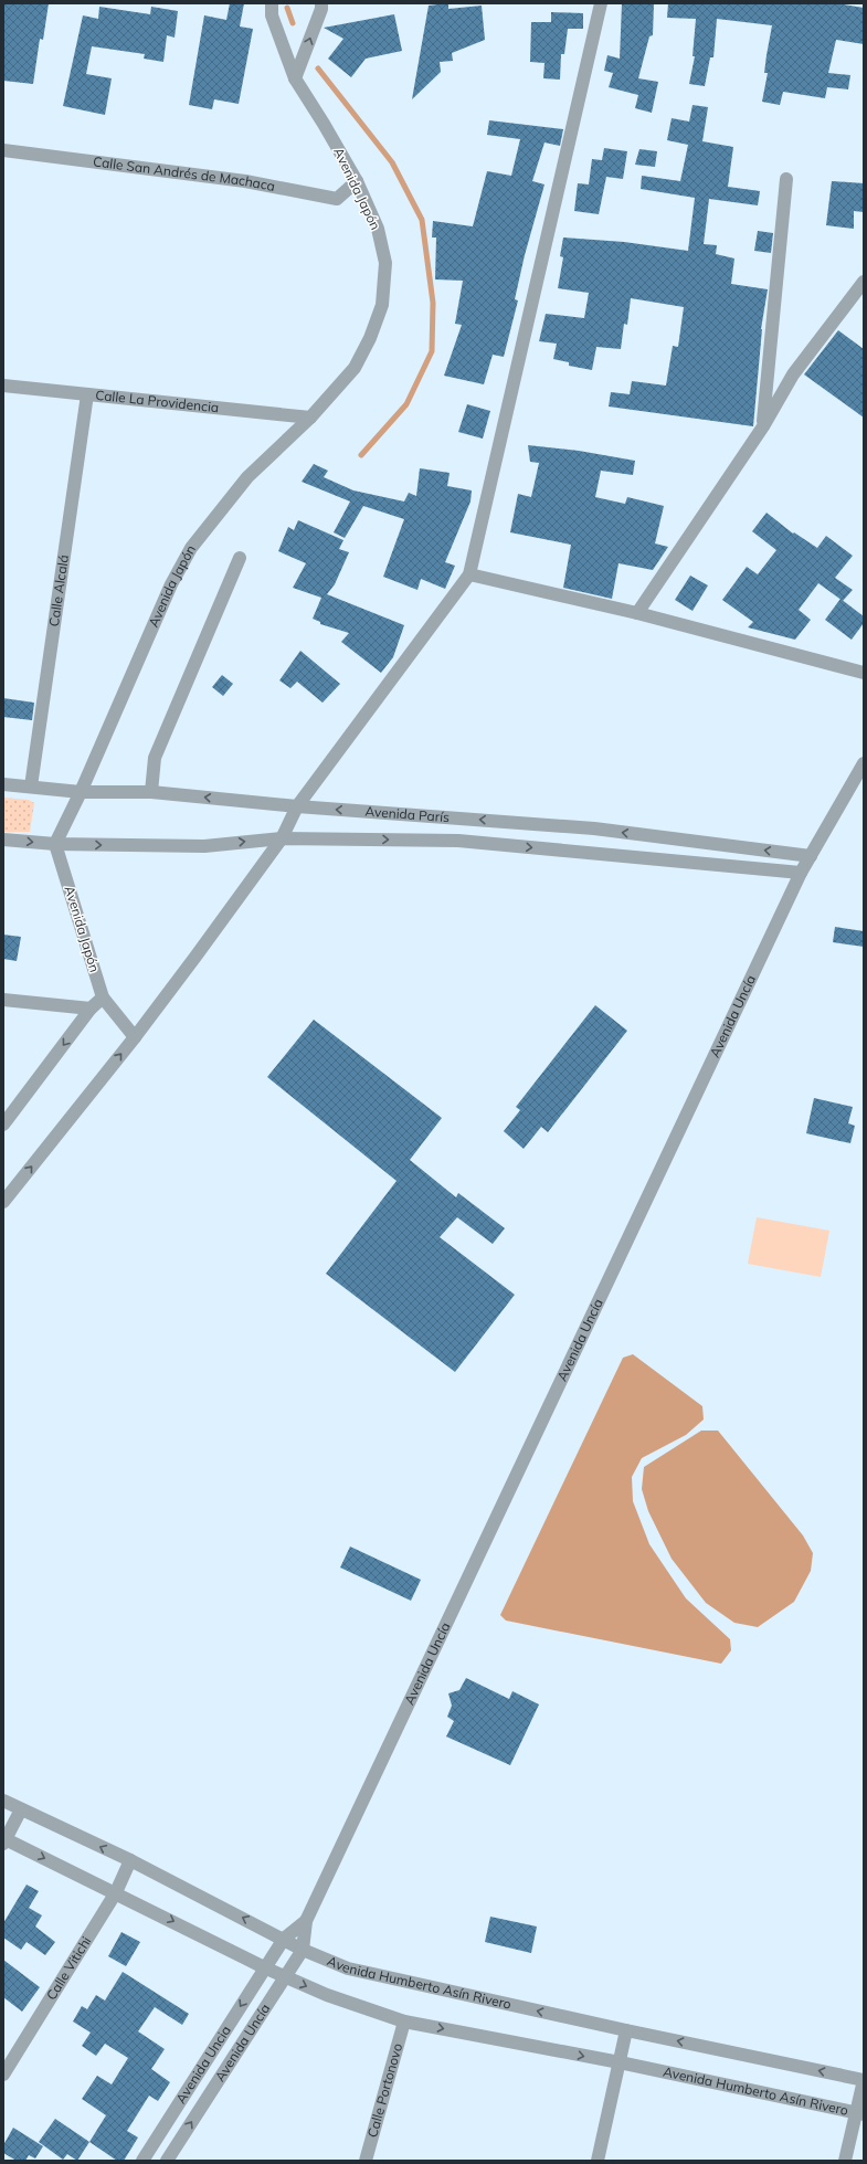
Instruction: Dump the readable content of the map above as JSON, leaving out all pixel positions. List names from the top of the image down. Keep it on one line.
{"streets":{"street":["Calle San Andrés de Machaca","Avenida Japón","Calle La Providencia","Calle Alcalá","Avenida París","Avenida Uncía","Calle Vitichi","Avenida Humberto Asín Rivero","Avenida Uncia","Calle Portonovo"]},"crossings":[["Calle San Andrés de Machaca","Avenida Japón"],["Avenida Japón","Calle La Providencia"],["Avenida Japón","Avenida París"],["Calle La Providencia","Calle Alcalá"],["Calle Alcalá","Avenida París"],["Avenida París","Avenida Uncía"],["Avenida Uncía","Avenida Humberto Asín Rivero"],["Avenida Uncía","Avenida Uncia"],["Calle Vitichi","Avenida Humberto Asín Rivero"],["Avenida Humberto Asín Rivero","Avenida Uncia"],["Avenida Humberto Asín Rivero","Calle Portonovo"]],"one_way":["Avenida Uncia"]}
